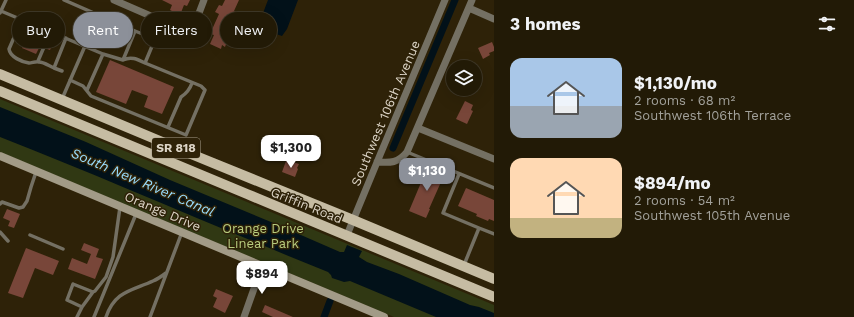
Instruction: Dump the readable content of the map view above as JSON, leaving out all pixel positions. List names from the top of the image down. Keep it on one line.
{"streets":{"main road":["SR 818","Griffin Road"],"street":["Southwest 106th Avenue","Orange Drive"]},"crossings":[["Southwest 106th Avenue","Griffin Road"]],"water":["South New River Canal"],"parks":["Orange Drive Linear Park"],"page":{"heading":"3 homes","chip":["Buy","Rent","Filters","New"],"list":[{"name":"$1,130/mo","note":"2 rooms · 68 m² · Southwest 106th Terrace"},{"name":"$894/mo","note":"2 rooms · 54 m² · Southwest 105th Avenue"}],"price":["$1,300","$1,130","$894"]}}
